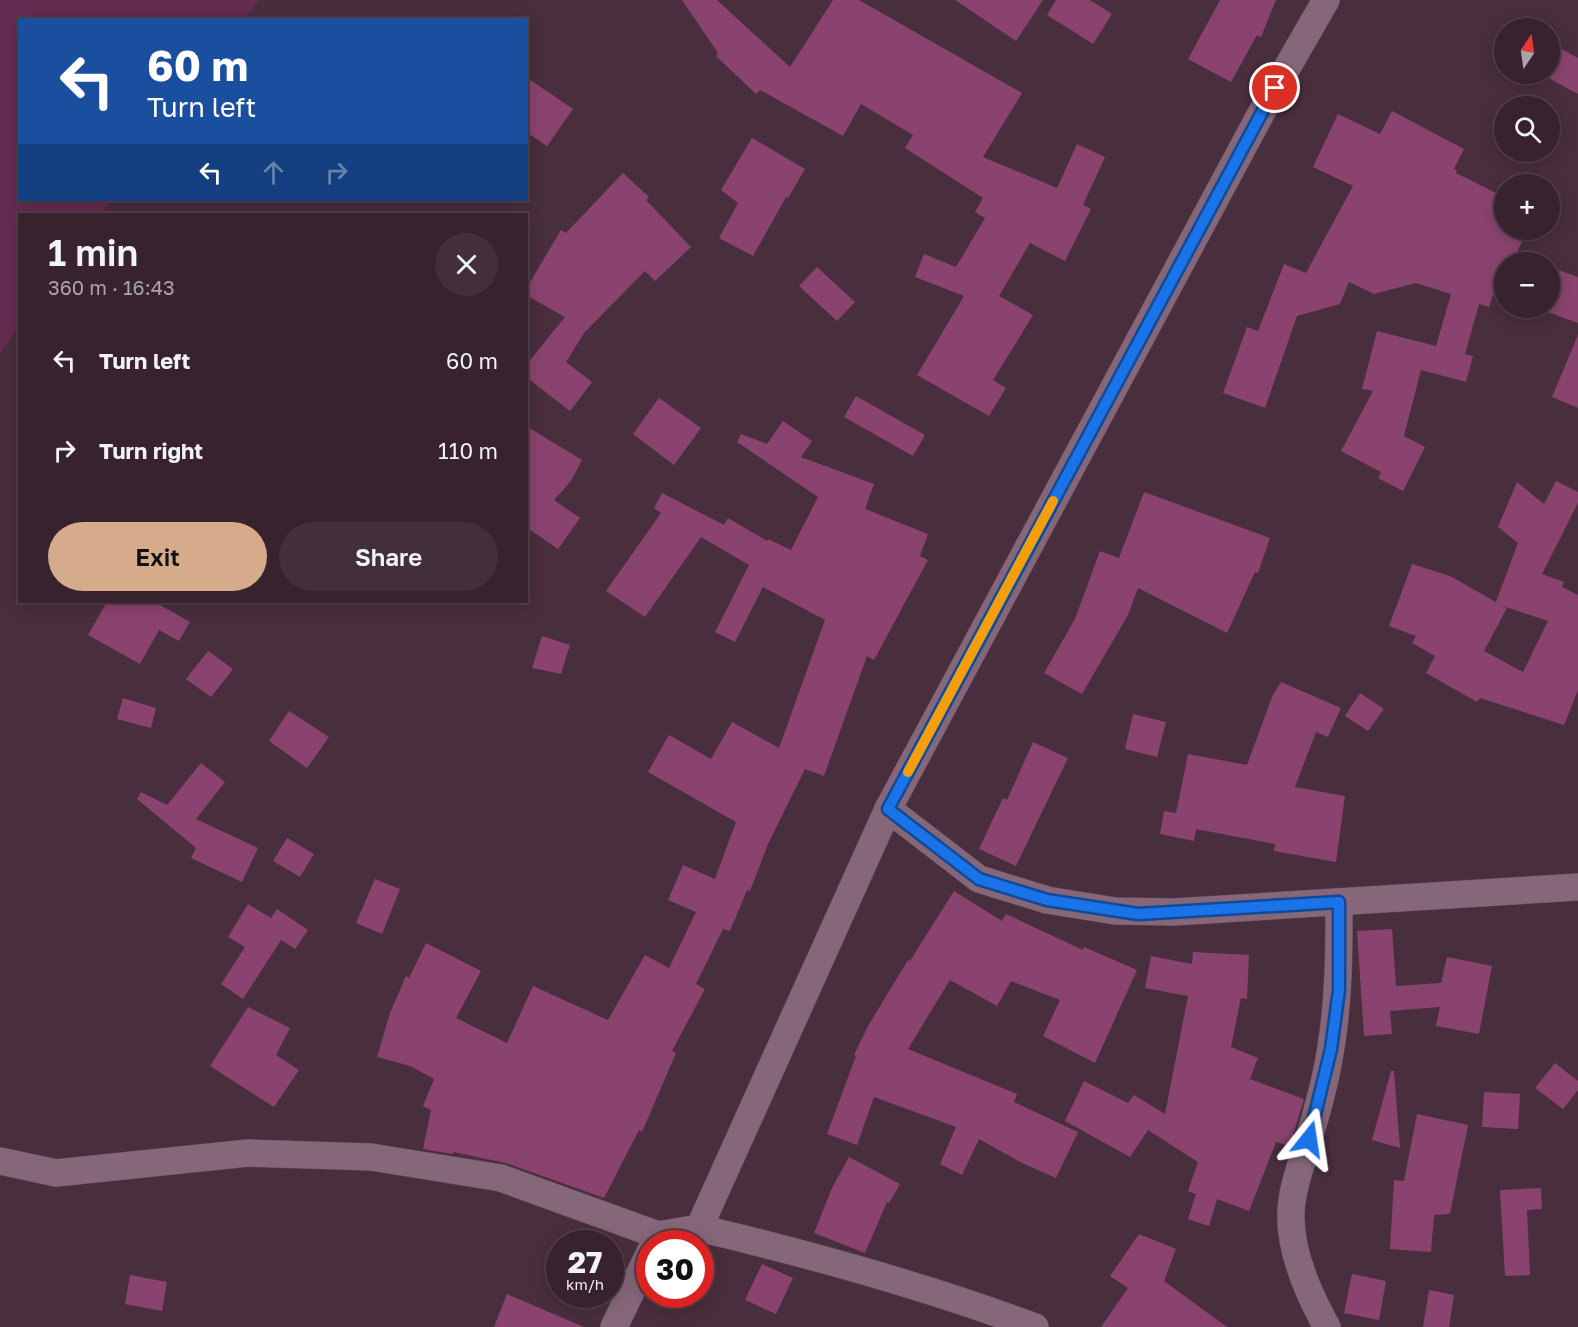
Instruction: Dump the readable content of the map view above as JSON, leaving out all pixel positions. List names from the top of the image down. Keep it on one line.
{"north":"top","page":{"map_buttons":["+","−"],"turn":["60 m","Turn left"],"heading":["1 min","360 m · 16:43"],"list":[{"name":"Turn left","value":"60 m"},{"name":"Turn right","value":"110 m"}],"buttons":["Exit","Share"],"speed":"27 km/h","limit":"30"}}
